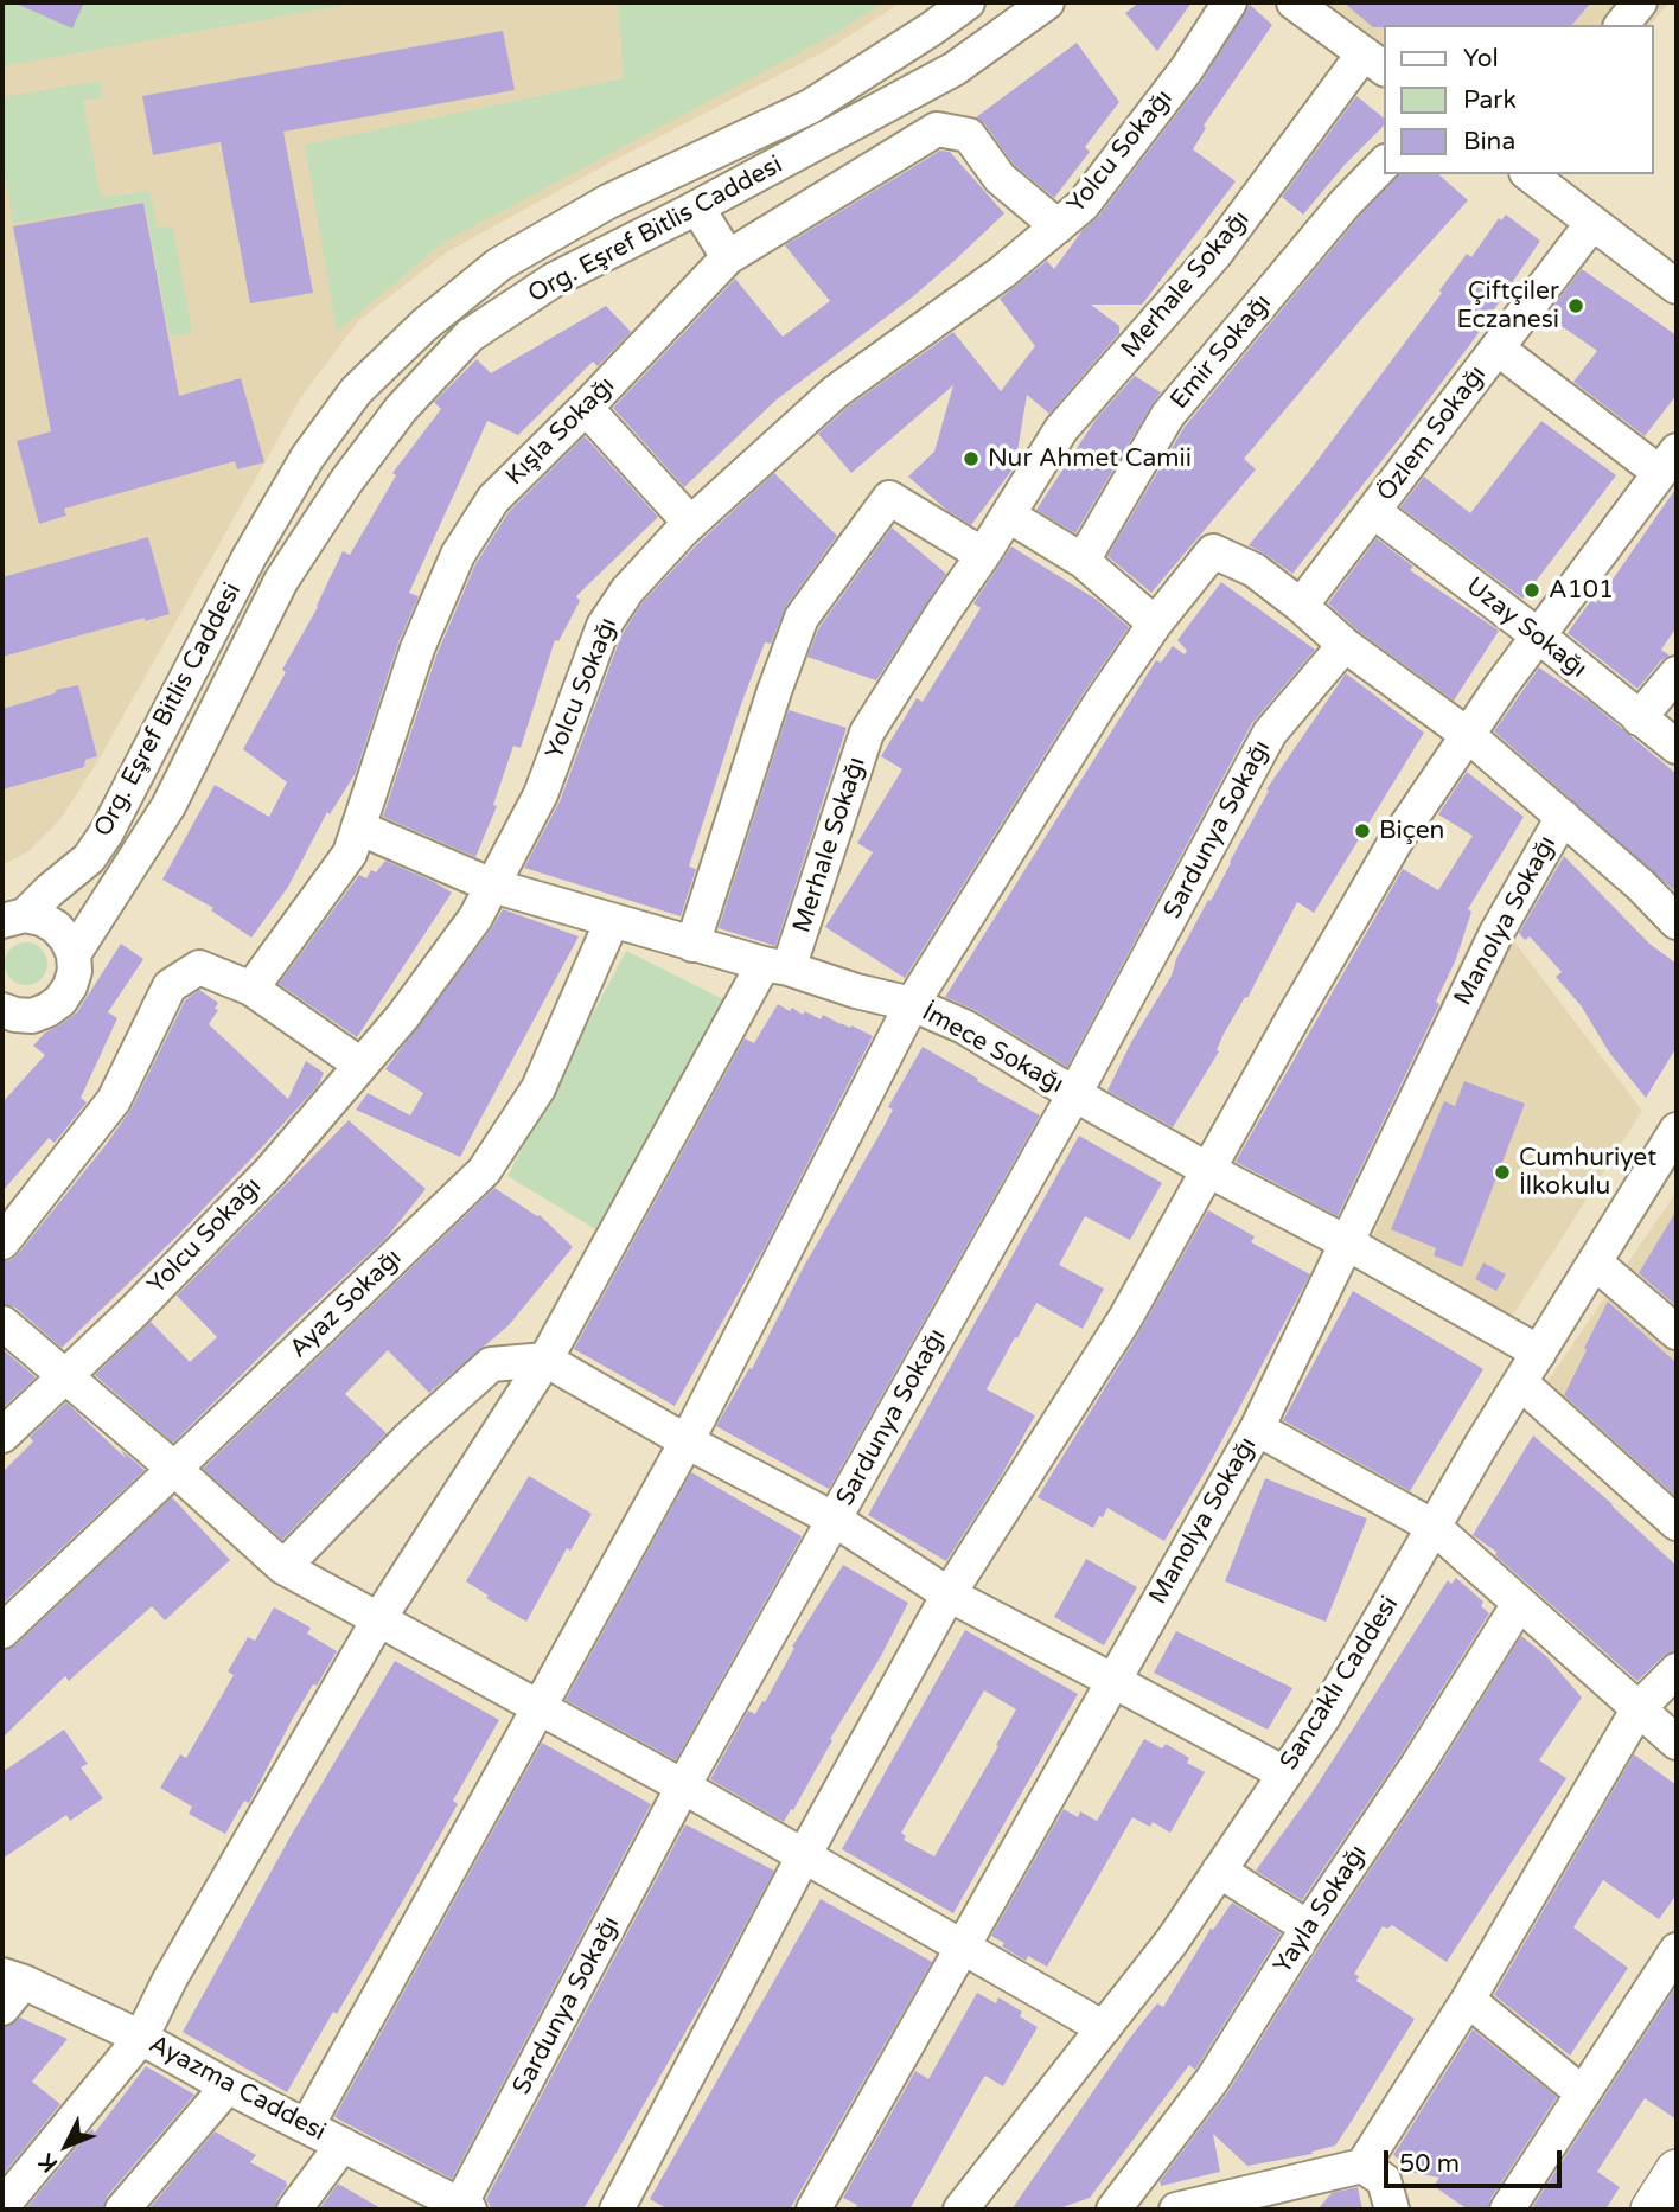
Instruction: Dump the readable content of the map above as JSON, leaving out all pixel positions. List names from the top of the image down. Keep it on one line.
{"streets":{"street":["Yolcu Sokağı","Org. Eşref Bitlis Caddesi","Merhale Sokağı","Emir Sokağı","Kışla Sokağı","Özlem Sokağı","Uzay Sokağı","Sardunya Sokağı","Manolya Sokağı","İmece Sokağı","Ayaz Sokağı","Sancaklı Caddesi","Yayla Sokağı","Ayazma Caddesi"]},"crossings":[["Yolcu Sokağı","Kışla Sokağı"],["Yolcu Sokağı","İmece Sokağı"],["Merhale Sokağı","İmece Sokağı"],["Merhale Sokağı","Ayazma Caddesi"],["Kışla Sokağı","İmece Sokağı"],["Özlem Sokağı","Uzay Sokağı"],["Sardunya Sokağı","İmece Sokağı"],["Sardunya Sokağı","Ayazma Caddesi"],["Manolya Sokağı","İmece Sokağı"],["İmece Sokağı","Ayaz Sokağı"],["İmece Sokağı","Sancaklı Caddesi"]],"places":["Çiftçiler Eczanesi","Nur Ahmet Camii","A101","Biçen","Cumhuriyet İlkokulu"],"legend":["Yol","Park","Bina"],"scale_bar":"50 m","north":"bottom left"}
